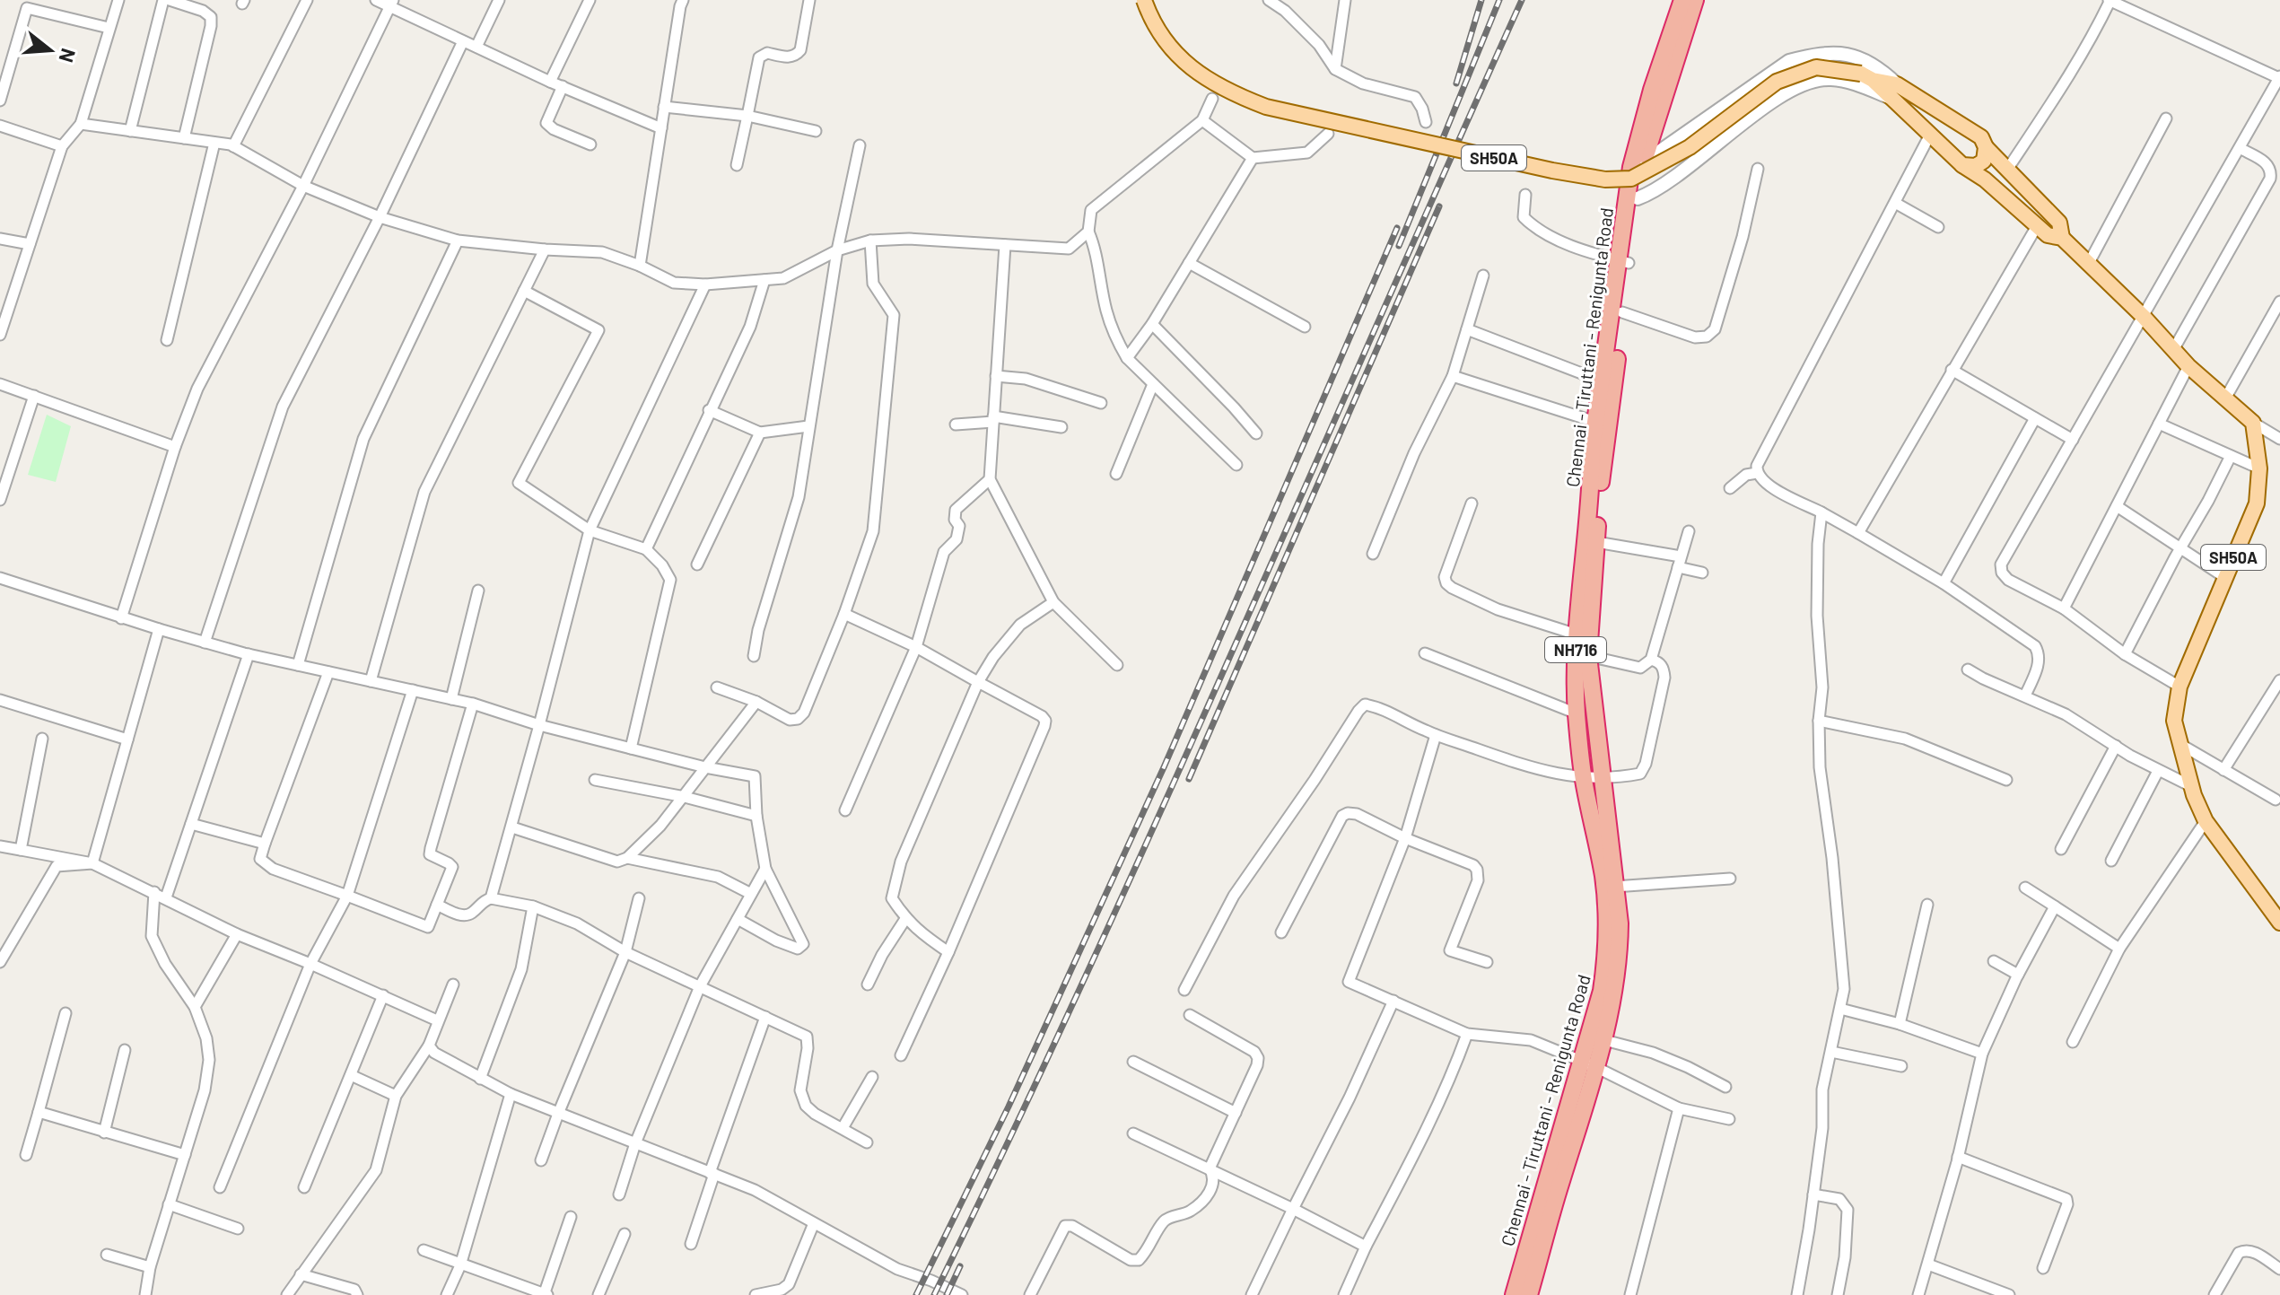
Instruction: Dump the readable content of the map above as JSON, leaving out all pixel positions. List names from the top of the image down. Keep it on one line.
{"streets":{"highway":["Chennai - Tiruttani - Renigunta Road","NH716"],"main road":["SH50A"]},"north":"right"}
